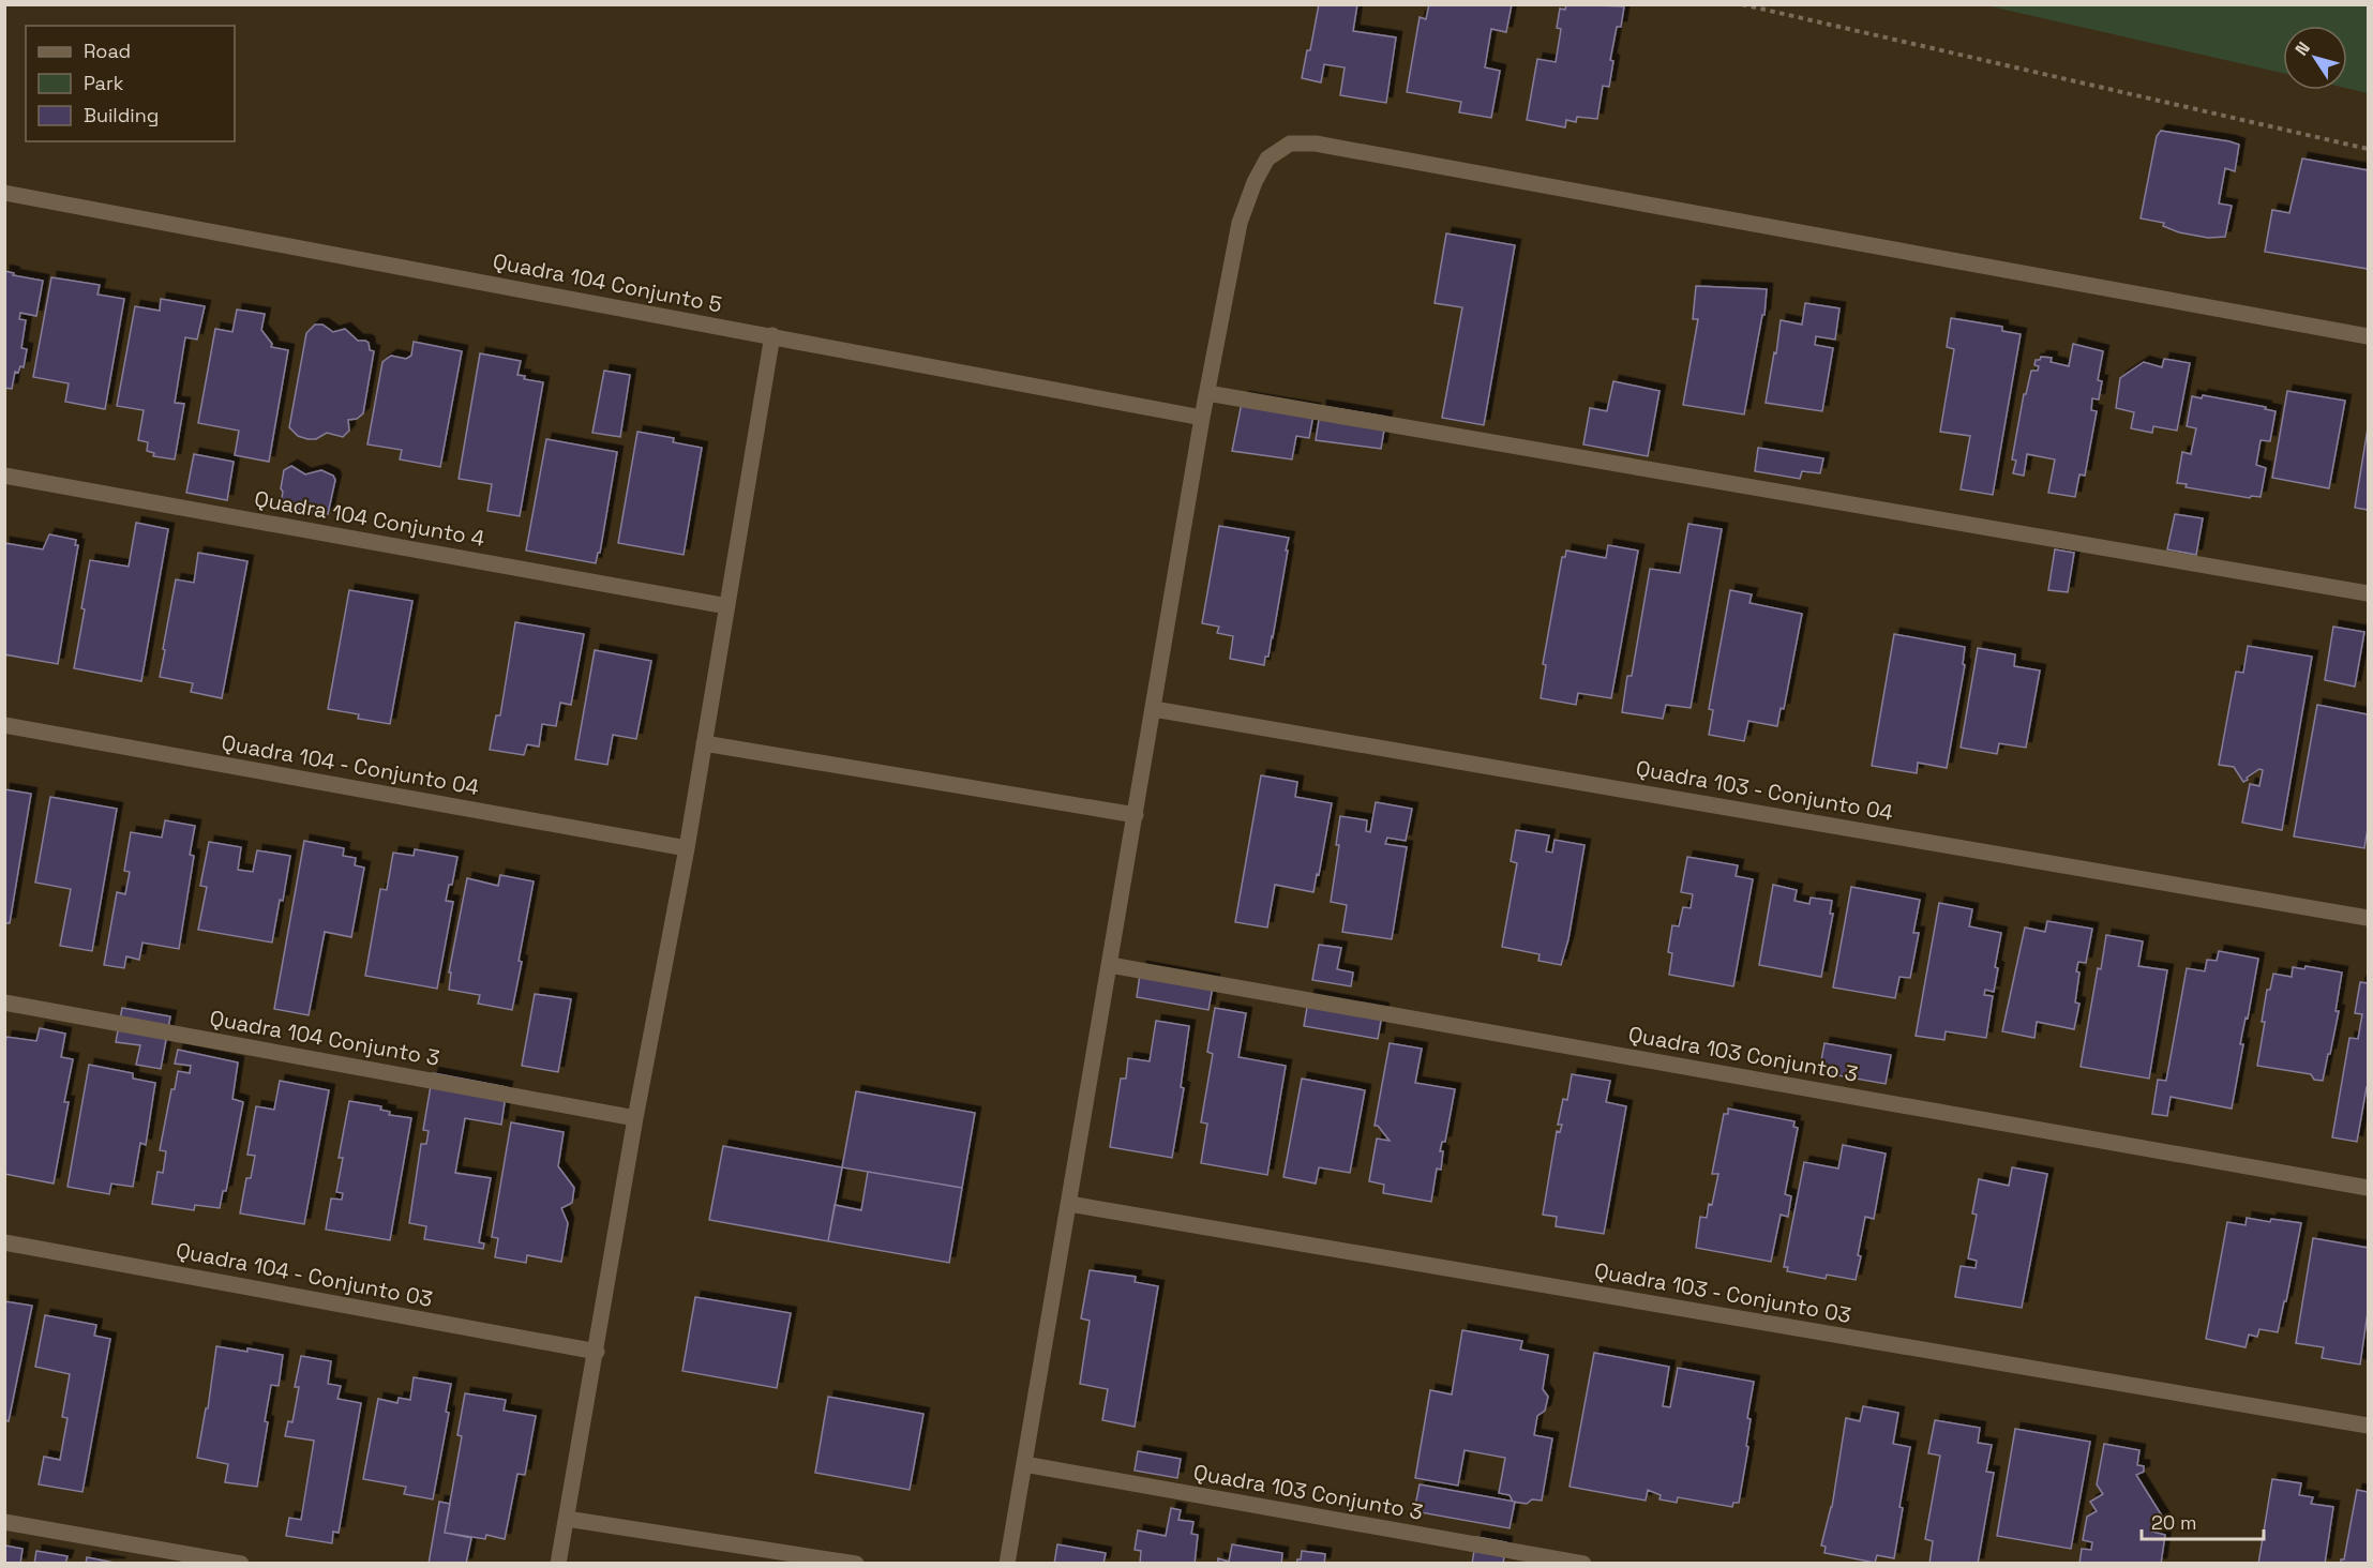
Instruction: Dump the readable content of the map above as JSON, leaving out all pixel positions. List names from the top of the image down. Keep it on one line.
{"streets":{"street":["Quadra 104 Conjunto 5","Quadra 104 Conjunto 4","Quadra 104 - Conjunto 04","Quadra 103 - Conjunto 04","Quadra 104 Conjunto 3","Quadra 103 Conjunto 3","Quadra 104 - Conjunto 03","Quadra 103 - Conjunto 03"]},"legend":["Road","Park","Building"],"scale_bar":"20 m","north":"top left"}
